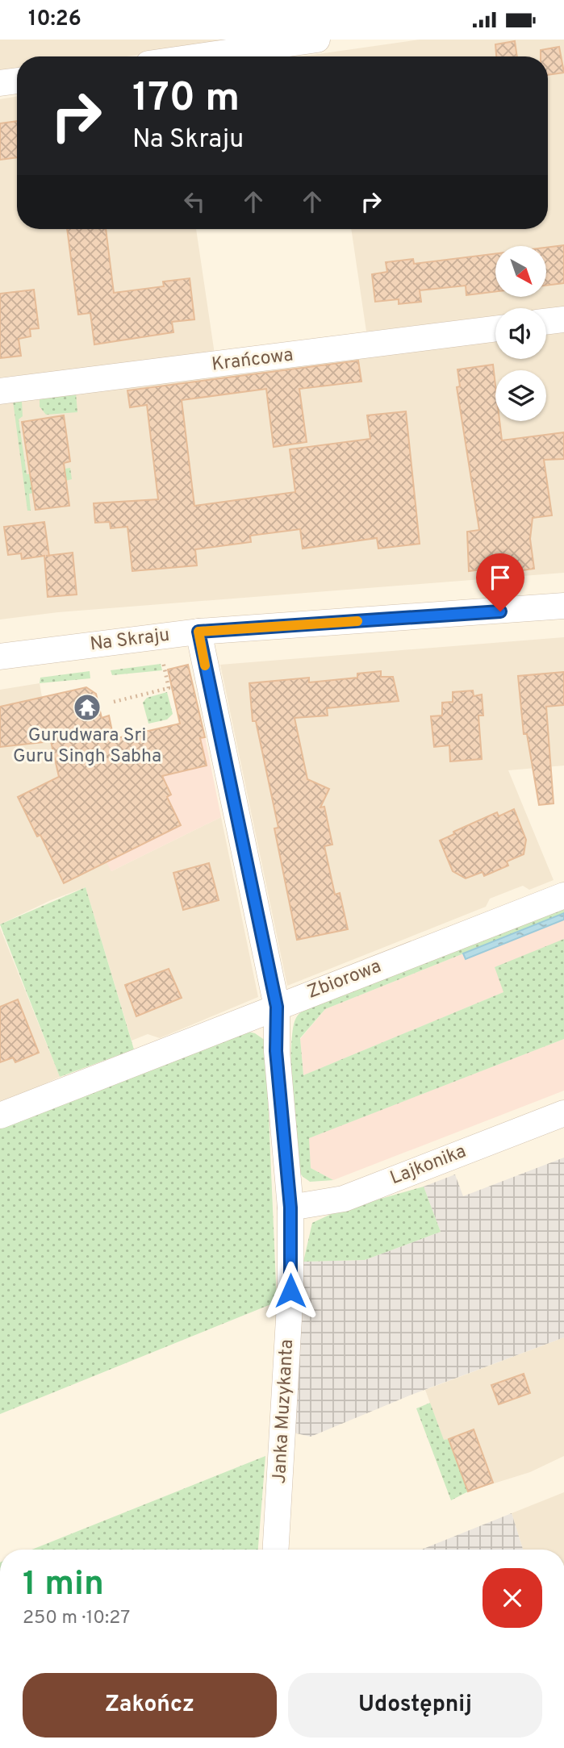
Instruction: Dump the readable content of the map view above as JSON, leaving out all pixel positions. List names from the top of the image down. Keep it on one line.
{"streets":{"street":["Krańcowa","Na Skraju","Zbiorowa","Lajkonika","Janka Muzykanta"]},"crossings":[["Na Skraju","Janka Muzykanta"],["Zbiorowa","Janka Muzykanta"],["Lajkonika","Janka Muzykanta"]],"places":{"temple":["Gurudwara Sri Guru Singh Sabha"]},"north":"bottom right","page":{"status":"10:26","turn":["170 m","Na Skraju"],"heading":["1 min","250 m · 10:27"],"buttons":["Zakończ","Udostępnij"]}}
